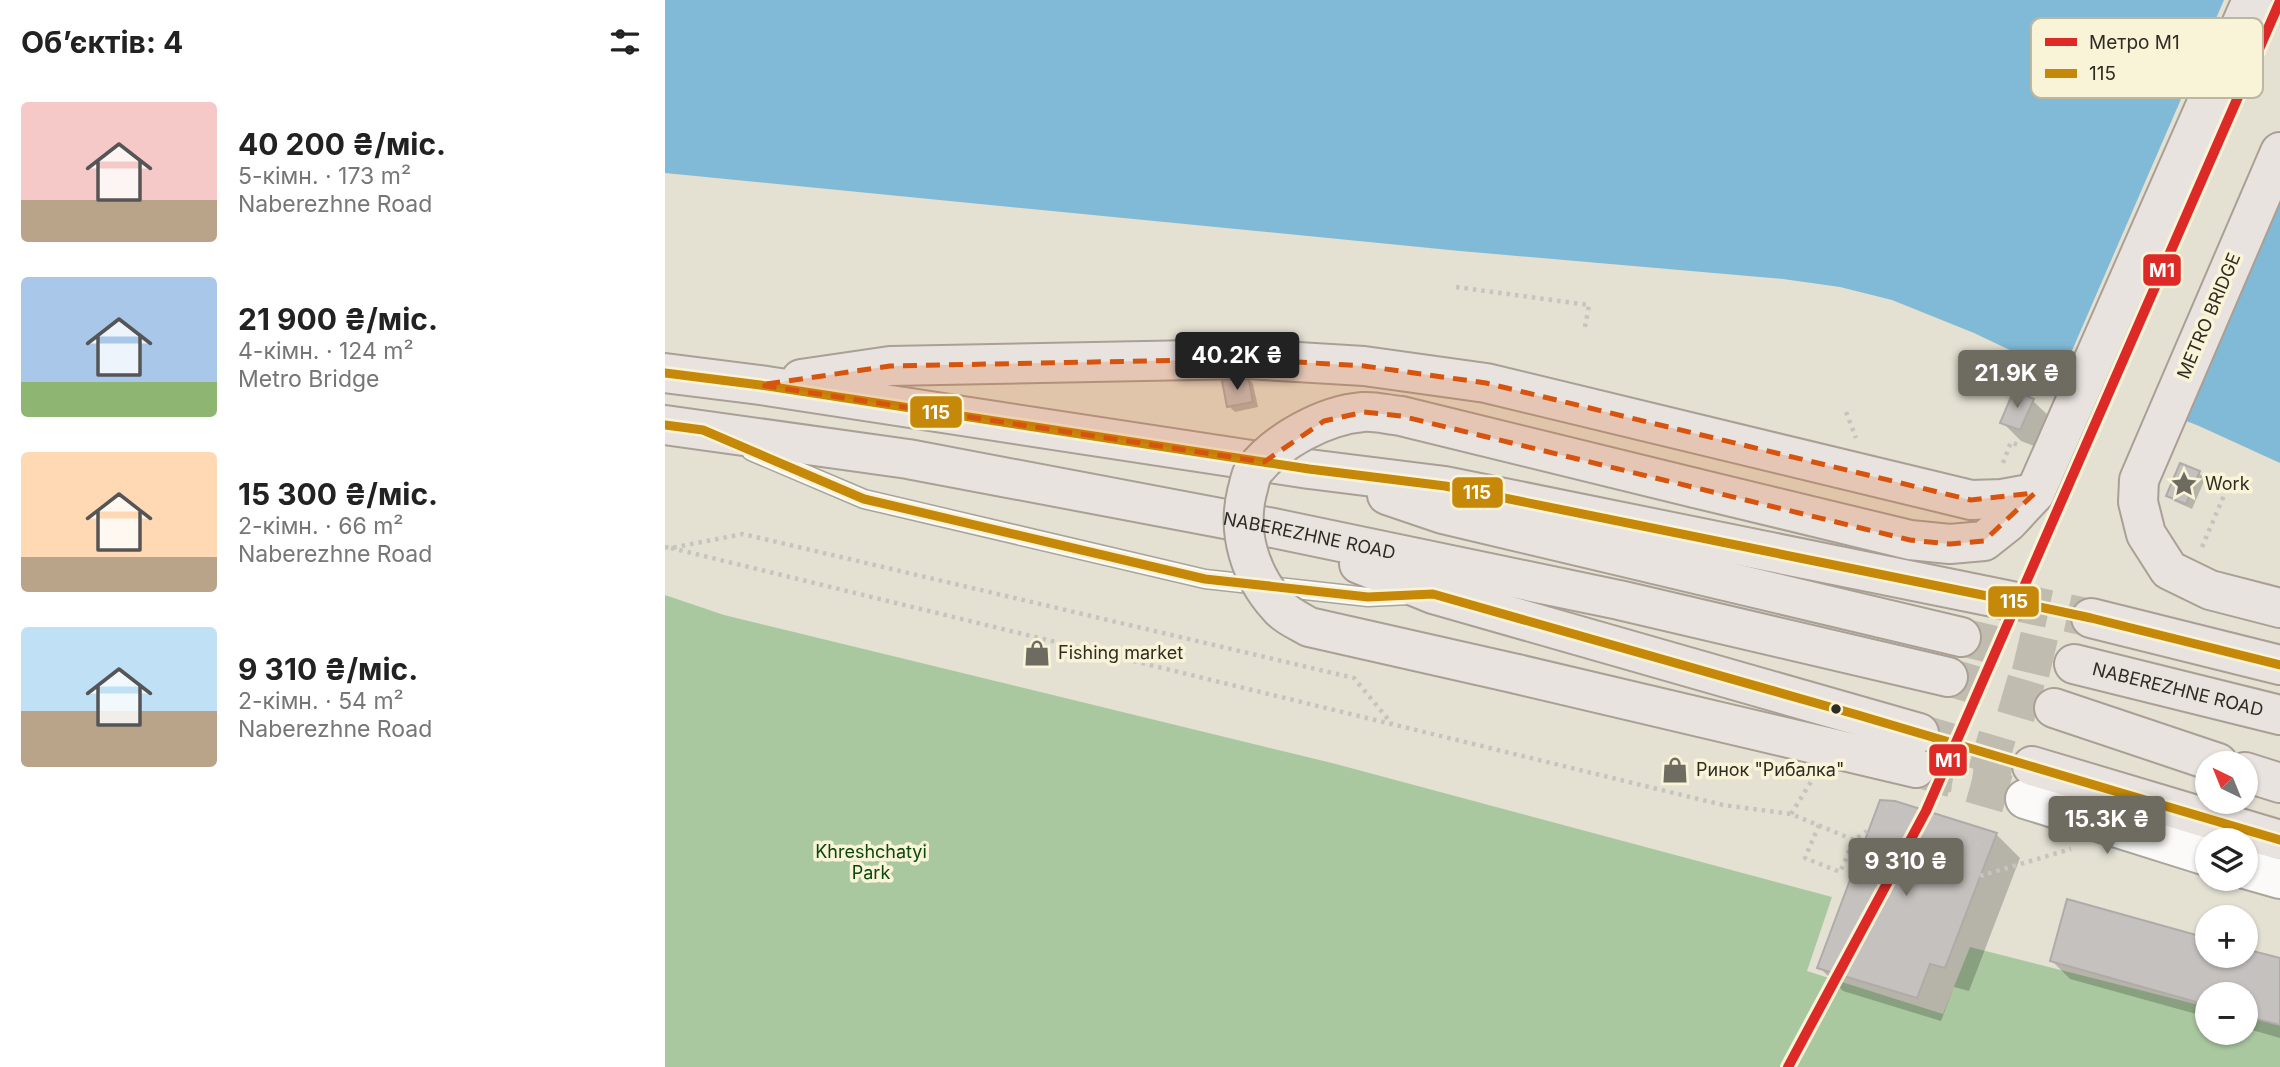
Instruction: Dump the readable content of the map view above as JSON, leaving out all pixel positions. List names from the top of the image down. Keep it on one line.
{"streets":{"main road":["METRO BRIDGE","NABEREZHNE ROAD"]},"parks":["Khreshchatyi Park"],"places":{"place":["Work"],"shop":["Fishing market","Ринок \"Рибалка\""]},"lines":["metro line M1","transit line 115"],"legend":["Метро M1","115"],"north":"top left","page":{"heading":"Об’єктів: 4","list":[{"name":"40 200 ₴/міс.","note":"5-кімн. · 173 m² · Naberezhne Road"},{"name":"21 900 ₴/міс.","note":"4-кімн. · 124 m² · Metro Bridge"},{"name":"15 300 ₴/міс.","note":"2-кімн. · 66 m² · Naberezhne Road"},{"name":"9 310 ₴/міс.","note":"2-кімн. · 54 m² · Naberezhne Road"}],"price":["40.2K ₴","21.9K ₴","15.3K ₴","9 310 ₴"],"map_buttons":["+","−"]}}
